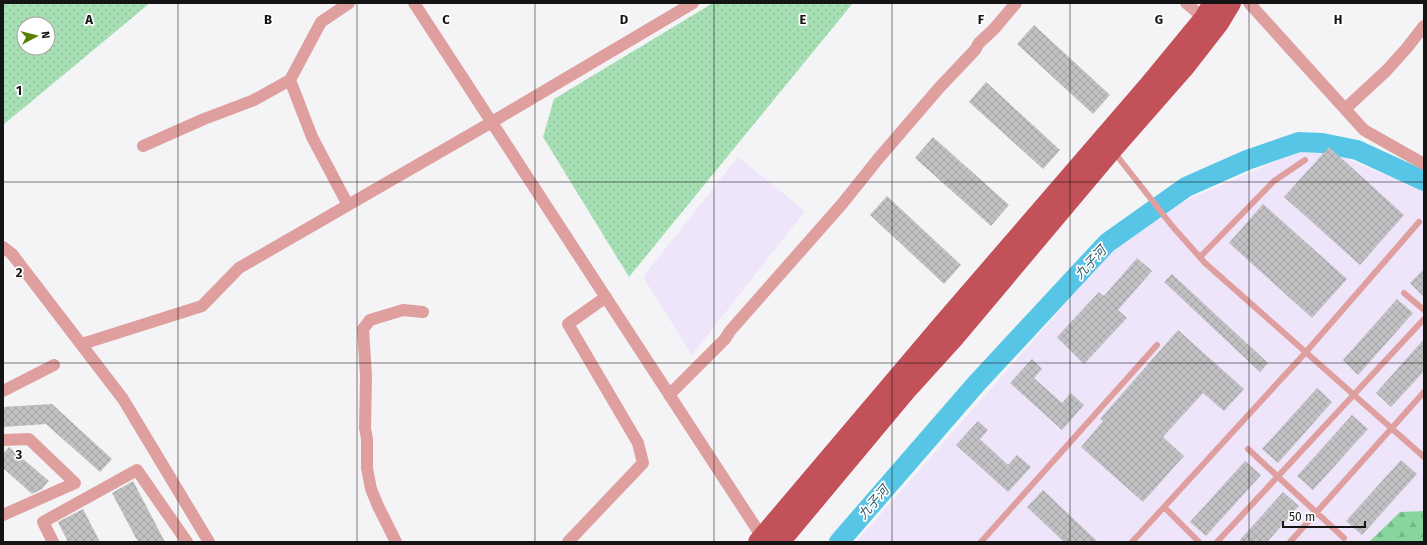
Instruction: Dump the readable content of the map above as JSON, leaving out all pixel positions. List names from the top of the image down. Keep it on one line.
{"water":["九子河"],"scale_bar":"50 m","north":"right","grid":{"columns":["A","B","C","D","E","F","G","H"],"rows":["1","2","3"]}}
